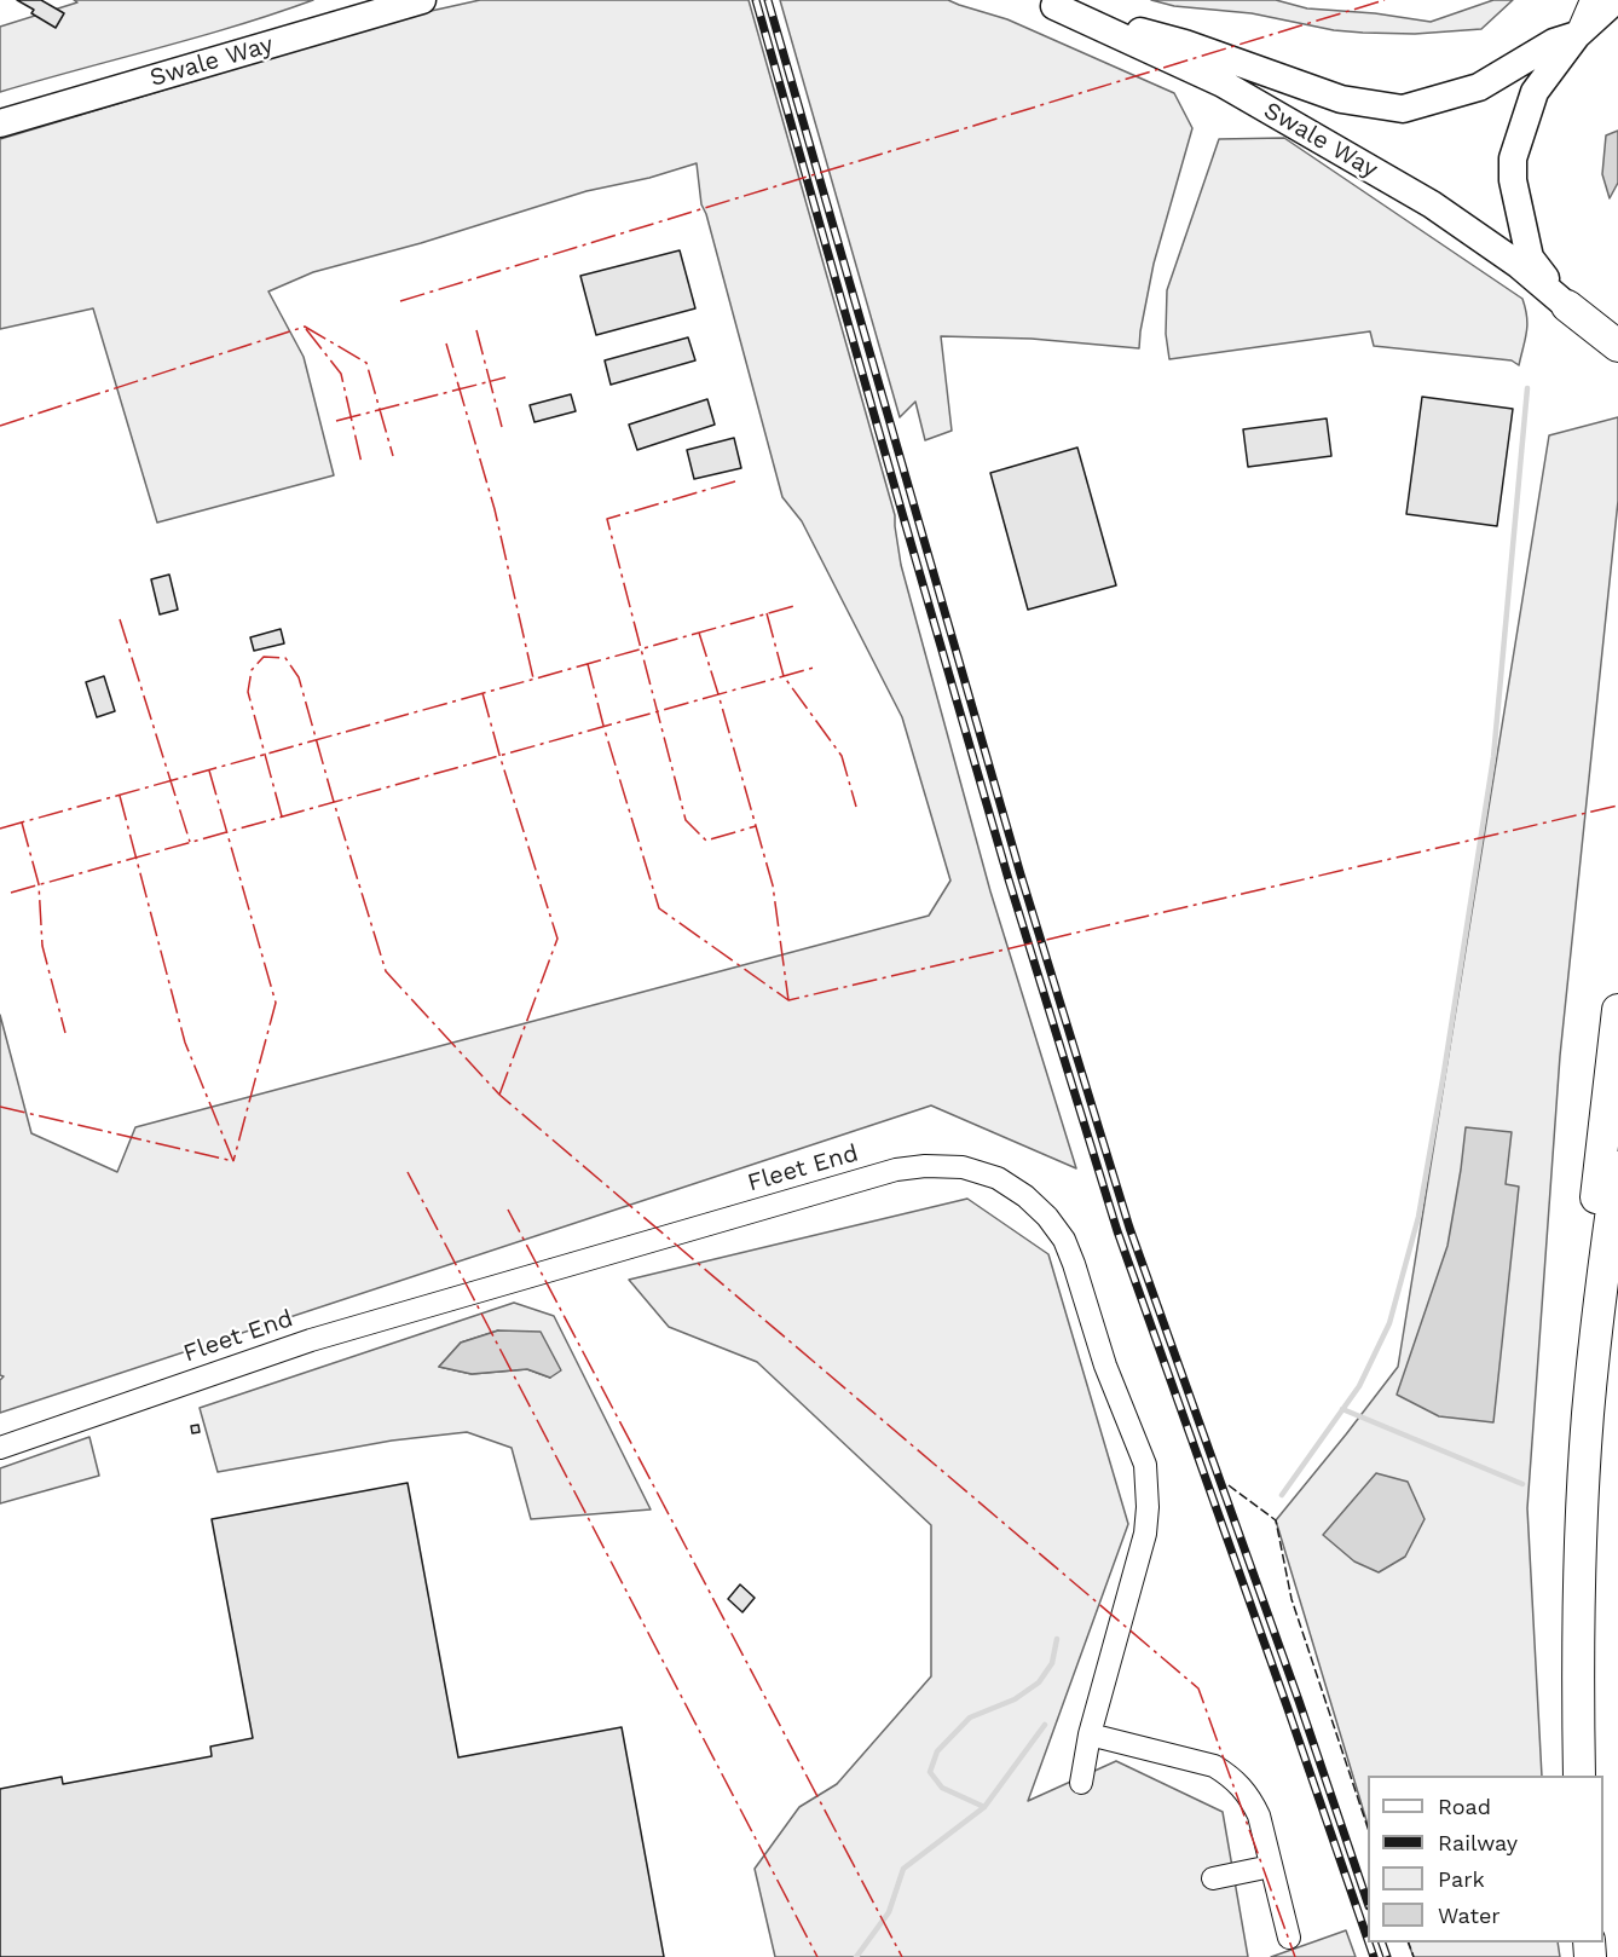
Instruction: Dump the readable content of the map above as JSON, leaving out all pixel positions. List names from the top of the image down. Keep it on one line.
{"streets":{"main road":["Swale Way"],"street":["Fleet End"]},"legend":["Road","Railway","Park","Water"]}
